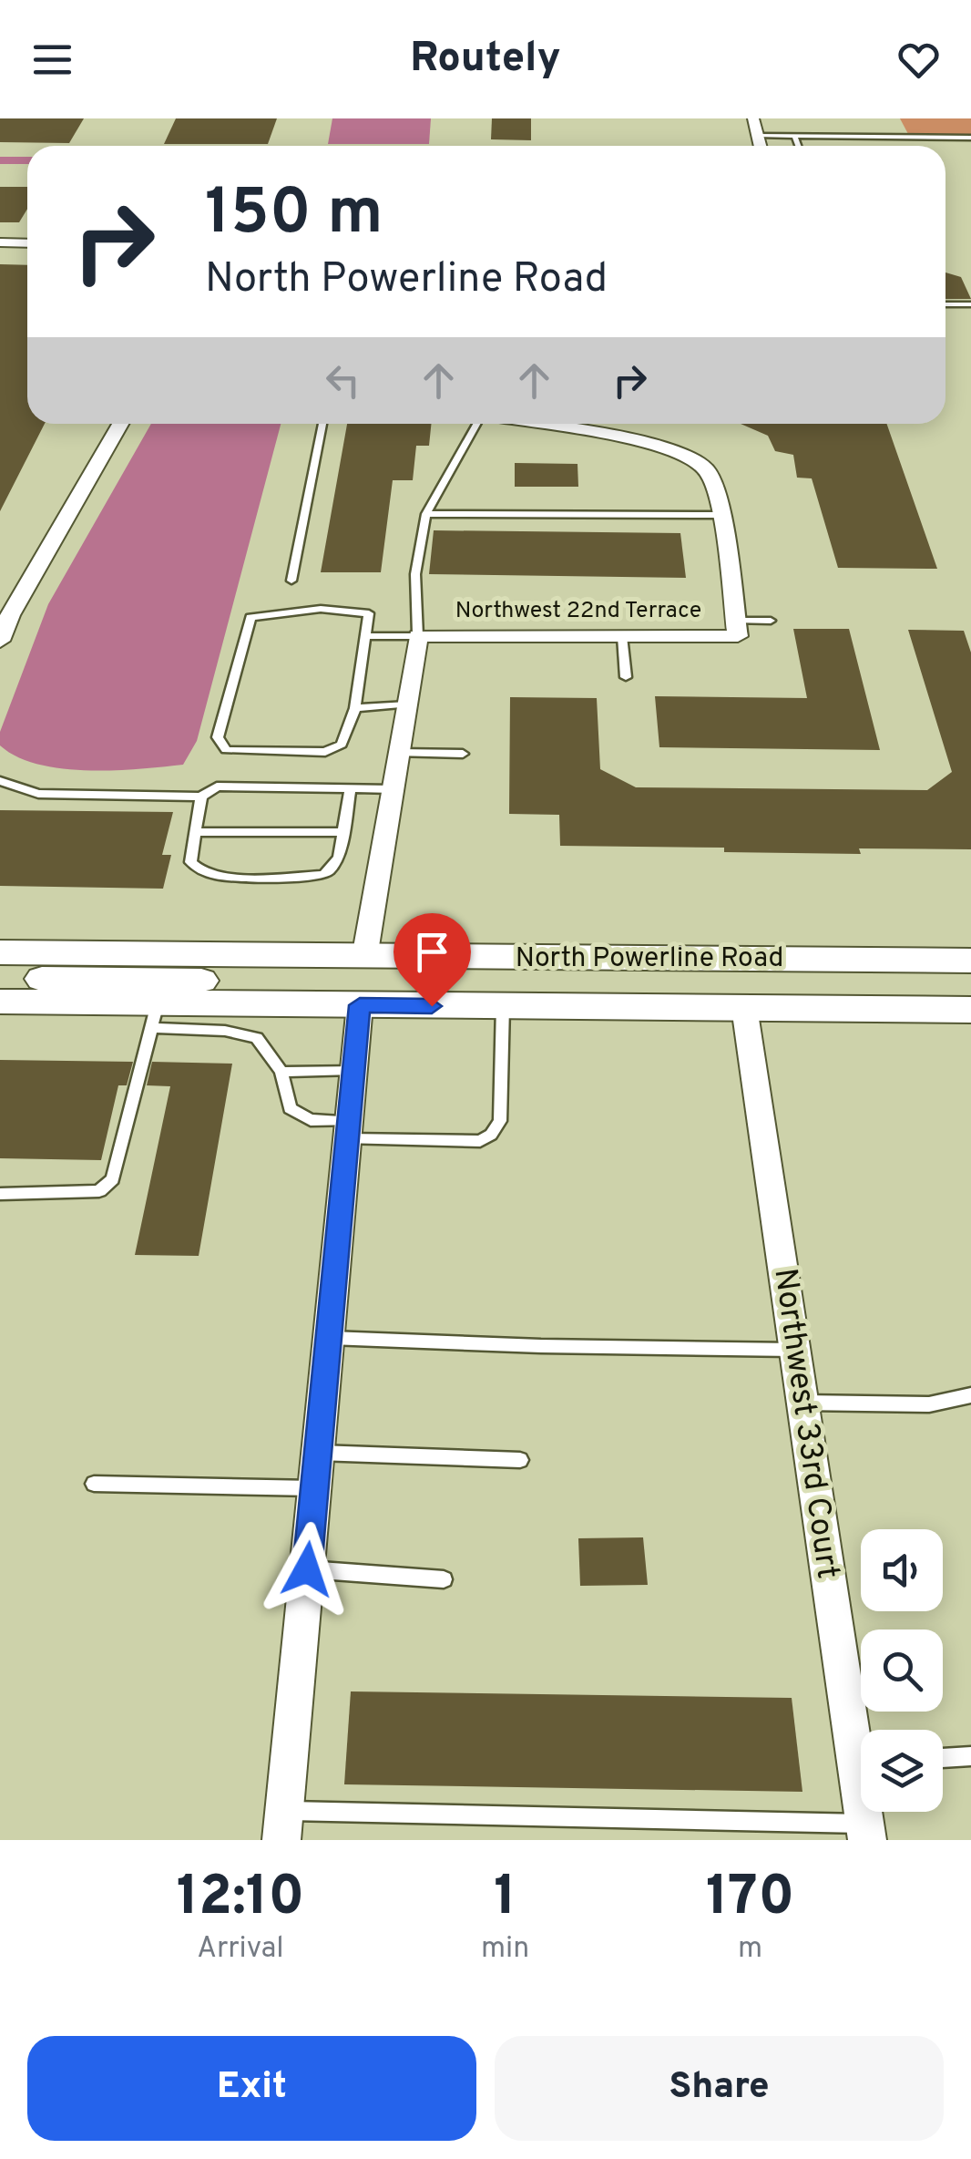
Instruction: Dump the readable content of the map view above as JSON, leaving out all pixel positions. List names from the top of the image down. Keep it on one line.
{"streets":{"main road":["North Powerline Road"],"street":["Northwest 22nd Terrace","Northwest 33rd Court"]},"crossings":[["North Powerline Road","Northwest 33rd Court"]],"page":{"header":"Routely","turn":["150 m","North Powerline Road"],"eta":["12:10","Arrival","1","min","170","m"],"buttons":["Exit","Share"]}}
